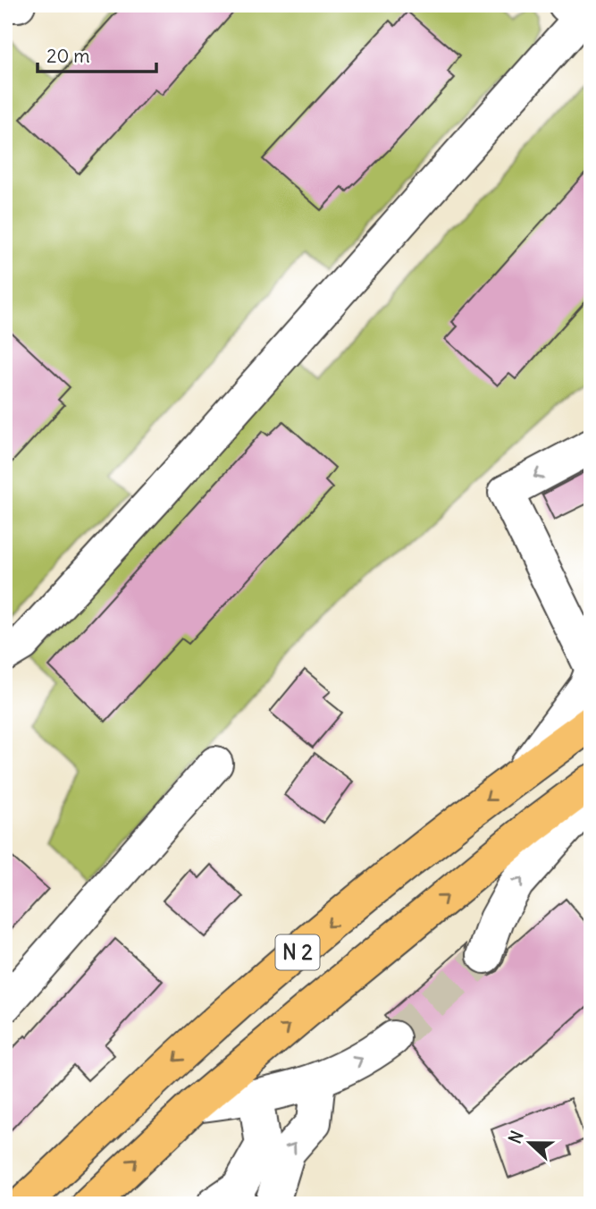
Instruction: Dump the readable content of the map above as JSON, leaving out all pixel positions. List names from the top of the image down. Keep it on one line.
{"streets":{"highway":["N 2"]},"scale_bar":"20 m","north":"left"}
